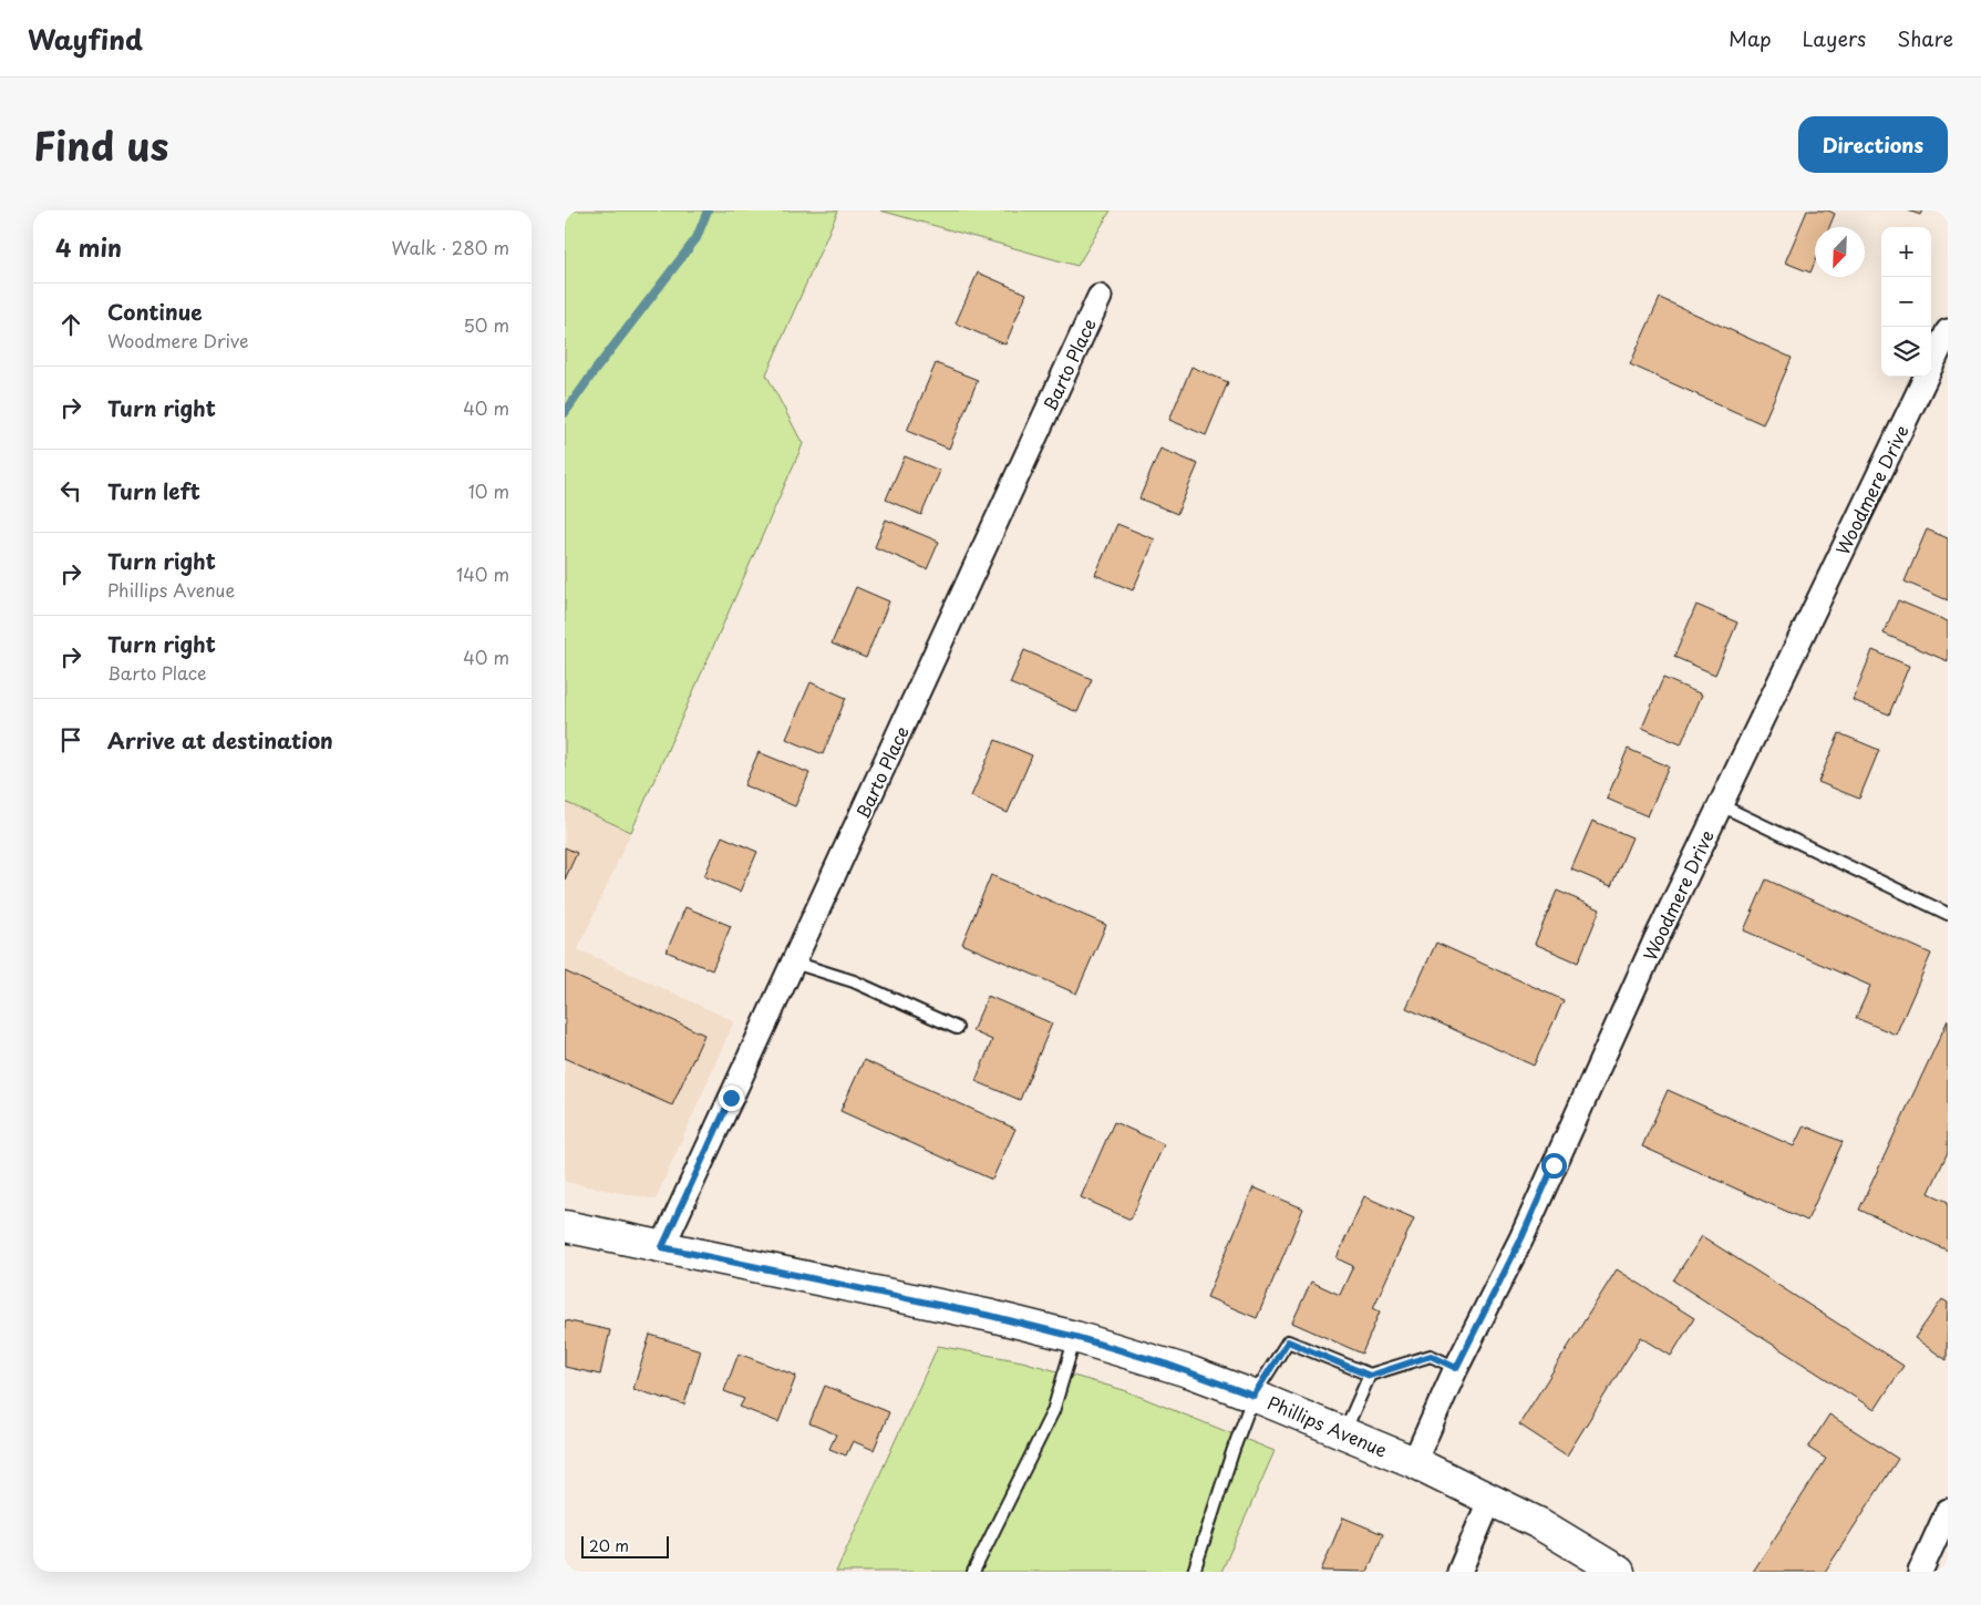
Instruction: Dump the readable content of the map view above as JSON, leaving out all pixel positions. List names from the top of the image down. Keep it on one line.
{"streets":{"street":["Barto Place","Woodmere Drive","Phillips Avenue"]},"crossings":[["Barto Place","Phillips Avenue"],["Woodmere Drive","Phillips Avenue"]],"scale_bar":"20 m","north":"bottom left","page":{"header":"Wayfind","nav":["Map","Layers","Share"],"title":"Find us","buttons":"Directions","heading":["4 min","Walk · 280 m"],"map_buttons":["+","−"],"list":[["Continue","Woodmere Drive","50 m"],["Turn right","40 m"],["Turn left","10 m"],["Turn right","Phillips Avenue","140 m"],["Turn right","Barto Place","40 m"],"Arrive at destination"],"scale":"20 m"}}
